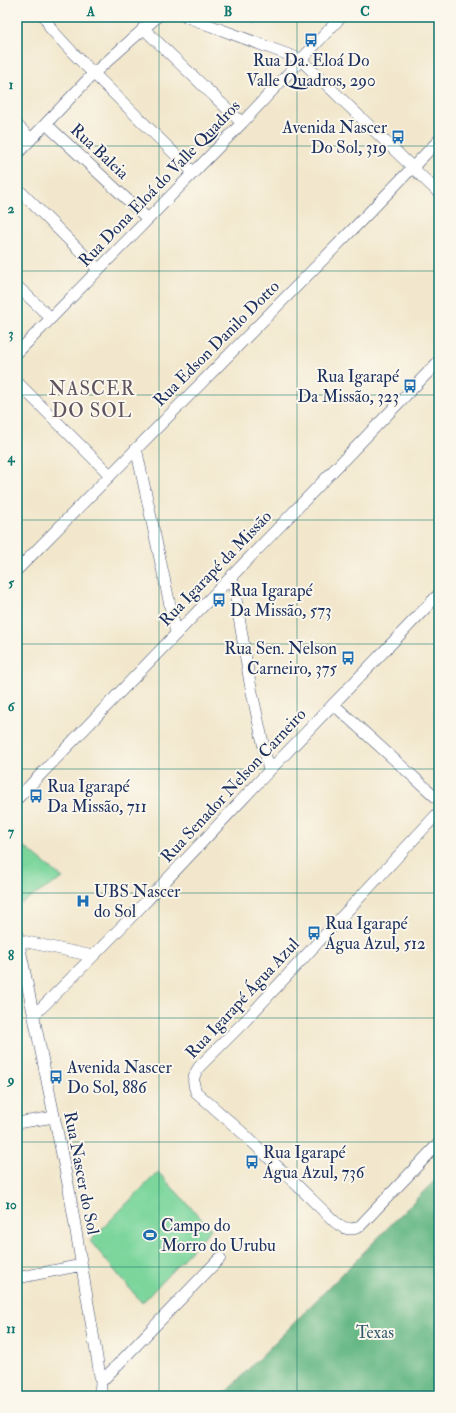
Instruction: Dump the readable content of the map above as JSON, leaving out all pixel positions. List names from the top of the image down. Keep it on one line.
{"streets":{"street":["Rua Baleia","Rua Dona Eloá do Valle Quadros","Rua Edson Danilo Dotto","Rua Igarapé da Missão","Rua Senador Nelson Carneiro","Rua Igarapé Água Azul","Rua Nascer do Sol"]},"crossings":[["Rua Baleia","Rua Dona Eloá do Valle Quadros"],["Rua Senador Nelson Carneiro","Rua Nascer do Sol"]],"districts":["NASCER DO SOL"],"parks":["Texas"],"places":{"bus stop":["Rua Da. Eloá Do Valle Quadros, 290","Avenida Nascer Do Sol, 319","Rua Igarapé Da Missão, 323","Rua Igarapé Da Missão, 573","Rua Sen. Nelson Carneiro, 375","Rua Igarapé Da Missão, 711","Rua Igarapé Água Azul, 512","Avenida Nascer Do Sol, 886","Rua Igarapé Água Azul, 736"],"hospital":["UBS Nascer do Sol"],"sports":["Campo do Morro do Urubu"]},"grid":{"columns":["A","B","C"],"rows":["1","2","3","4","5","6","7","8","9","10","11"]}}
